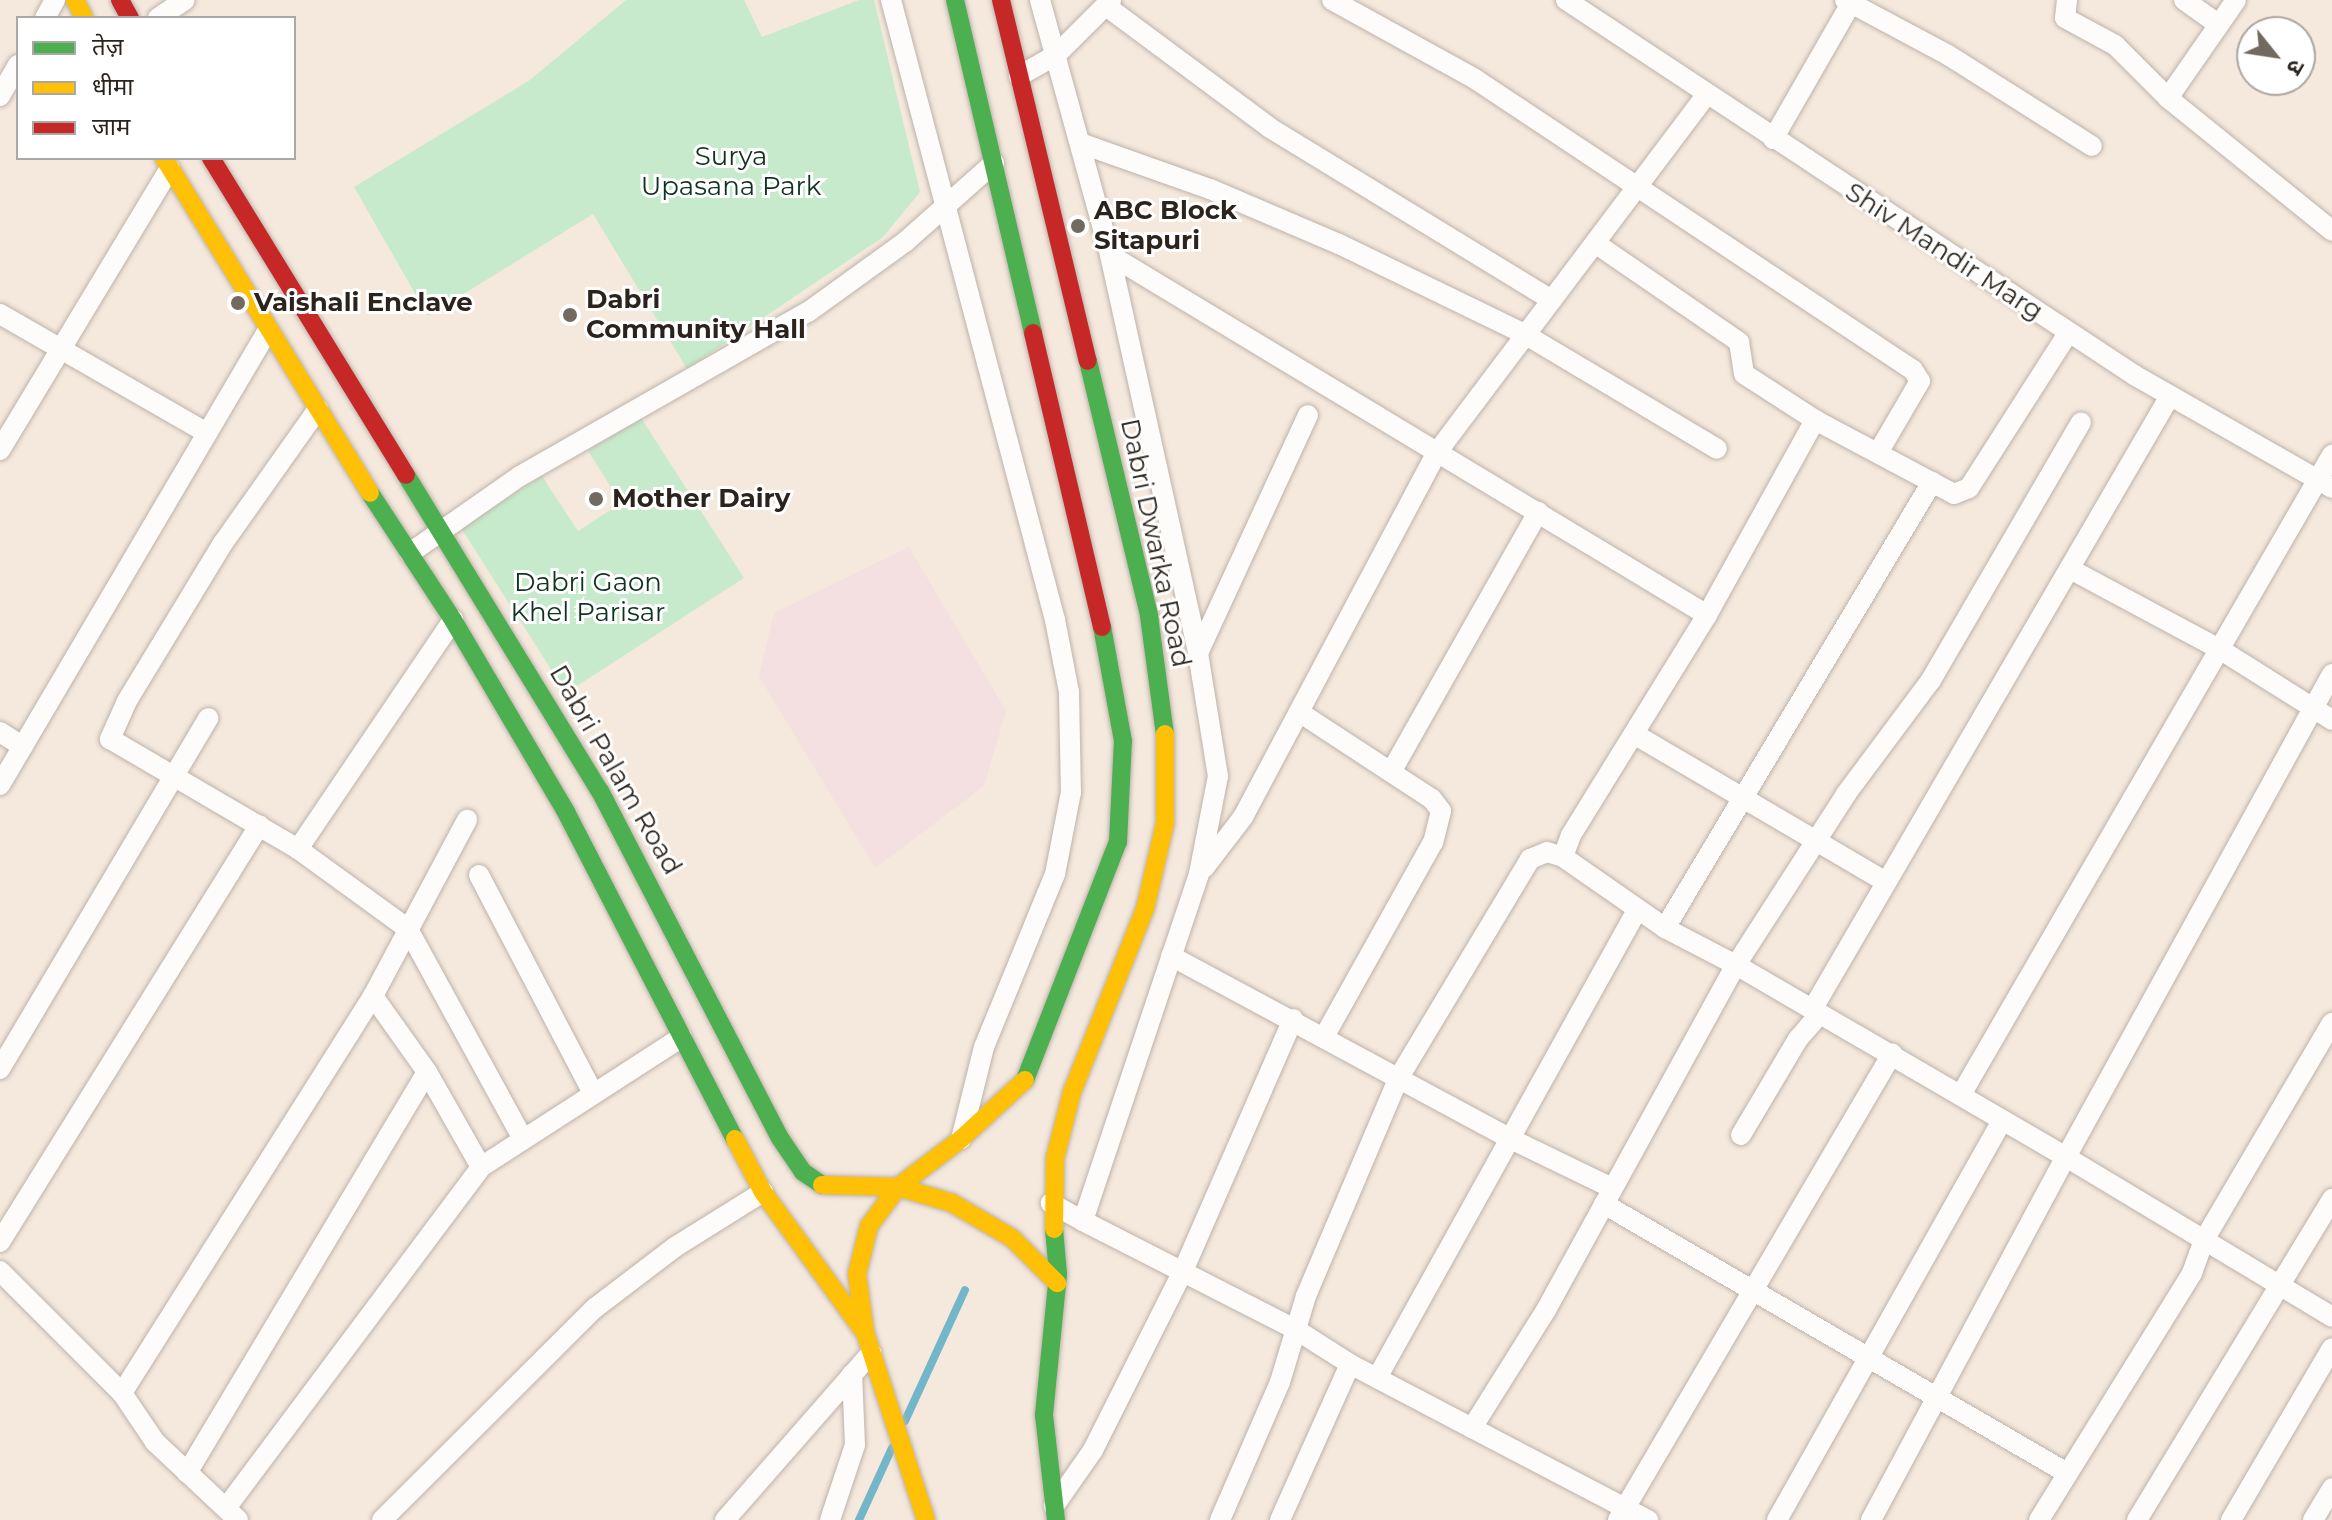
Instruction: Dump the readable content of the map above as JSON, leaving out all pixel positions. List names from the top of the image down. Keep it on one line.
{"streets":{"main road":["Dabri Dwarka Road","Dabri Palam Road"],"street":["Shiv Mandir Marg"]},"crossings":[["Dabri Dwarka Road","Dabri Palam Road"]],"parks":["Surya Upasana Park","Dabri Gaon Khel Parisar"],"places":["ABC Block Sitapuri","Vaishali Enclave","Dabri Community Hall","Mother Dairy"],"legend":["तेज़","धीमा","जाम"],"north":"bottom right"}
